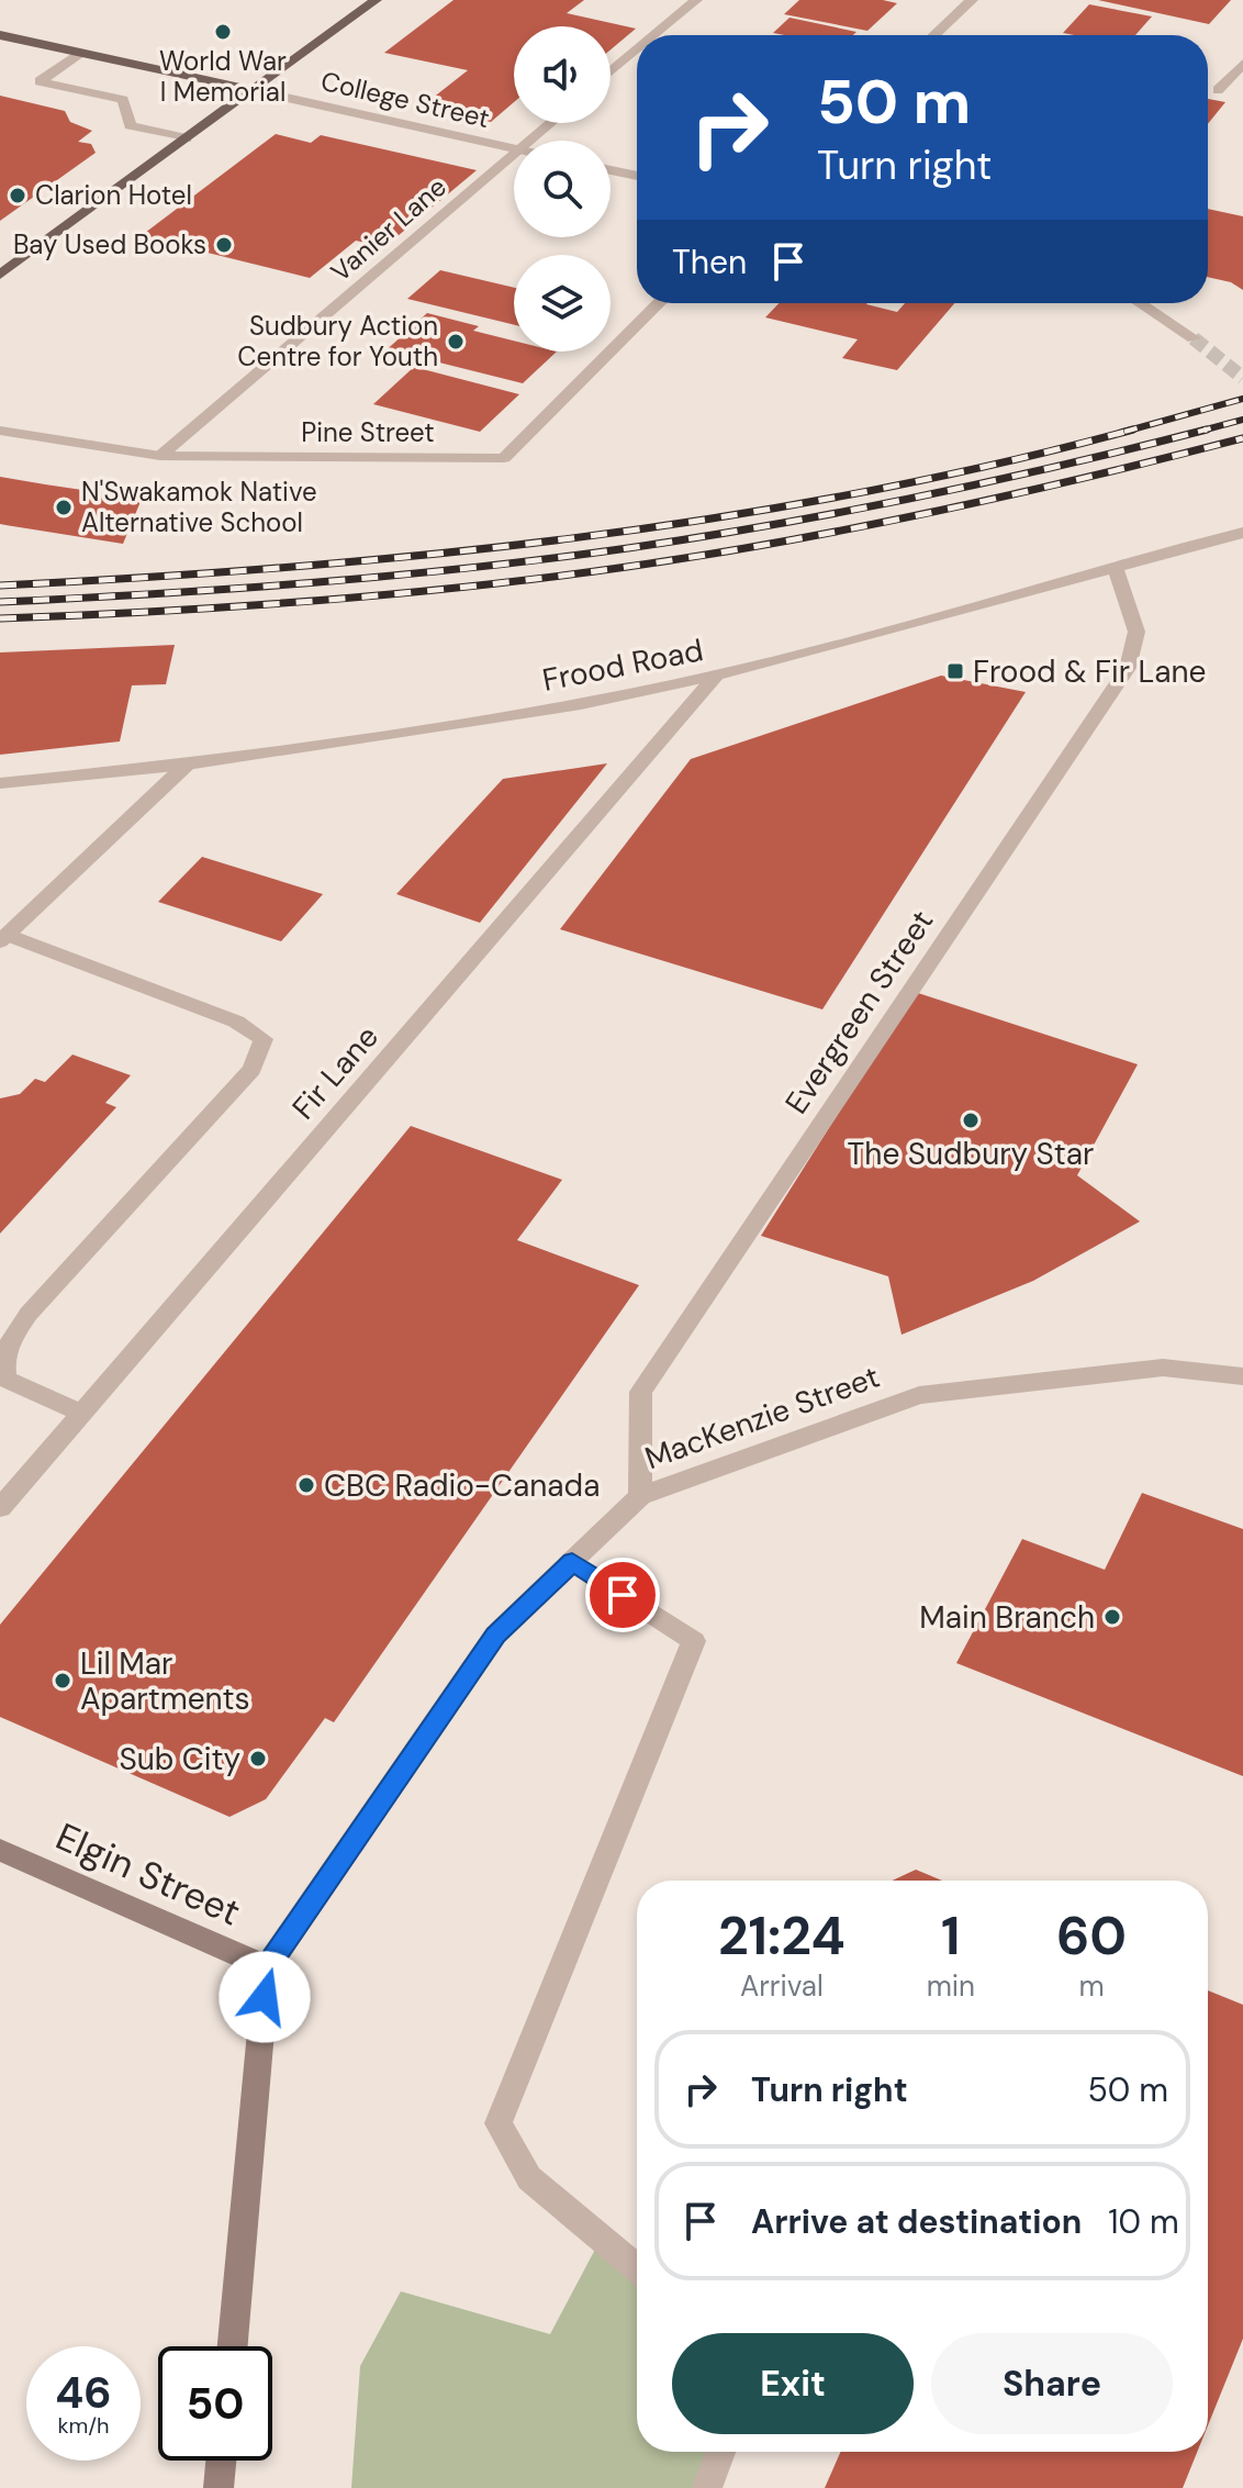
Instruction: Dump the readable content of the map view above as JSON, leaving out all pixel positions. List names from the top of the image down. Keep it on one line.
{"streets":{"main road":["Elgin Street"],"street":["College Street","Vanier Lane","Pine Street","Frood Road","Evergreen Street","Fir Lane","MacKenzie Street"]},"crossings":[["Vanier Lane","Pine Street"],["Frood Road","Evergreen Street"],["Frood Road","Fir Lane"],["Evergreen Street","MacKenzie Street"],["MacKenzie Street","Elgin Street"]],"places":{"other":["World War I Memorial","Clarion Hotel","Bay Used Books","Sudbury Action Centre for Youth","N'Swakamok Native Alternative School","The Sudbury Star","CBC Radio-Canada","Main Branch","Lil Mar Apartments","Sub City"],"transit":["Frood & Fir Lane"]},"page":{"turn":["50 m","Turn right"],"then":"Then","eta":["21:24","Arrival","1","min","60","m"],"list":[{"name":"Turn right","value":"50 m"},{"name":"Arrive at destination","value":"10 m"}],"buttons":["Exit","Share"],"speed":"46 km/h","limit":"50"}}
